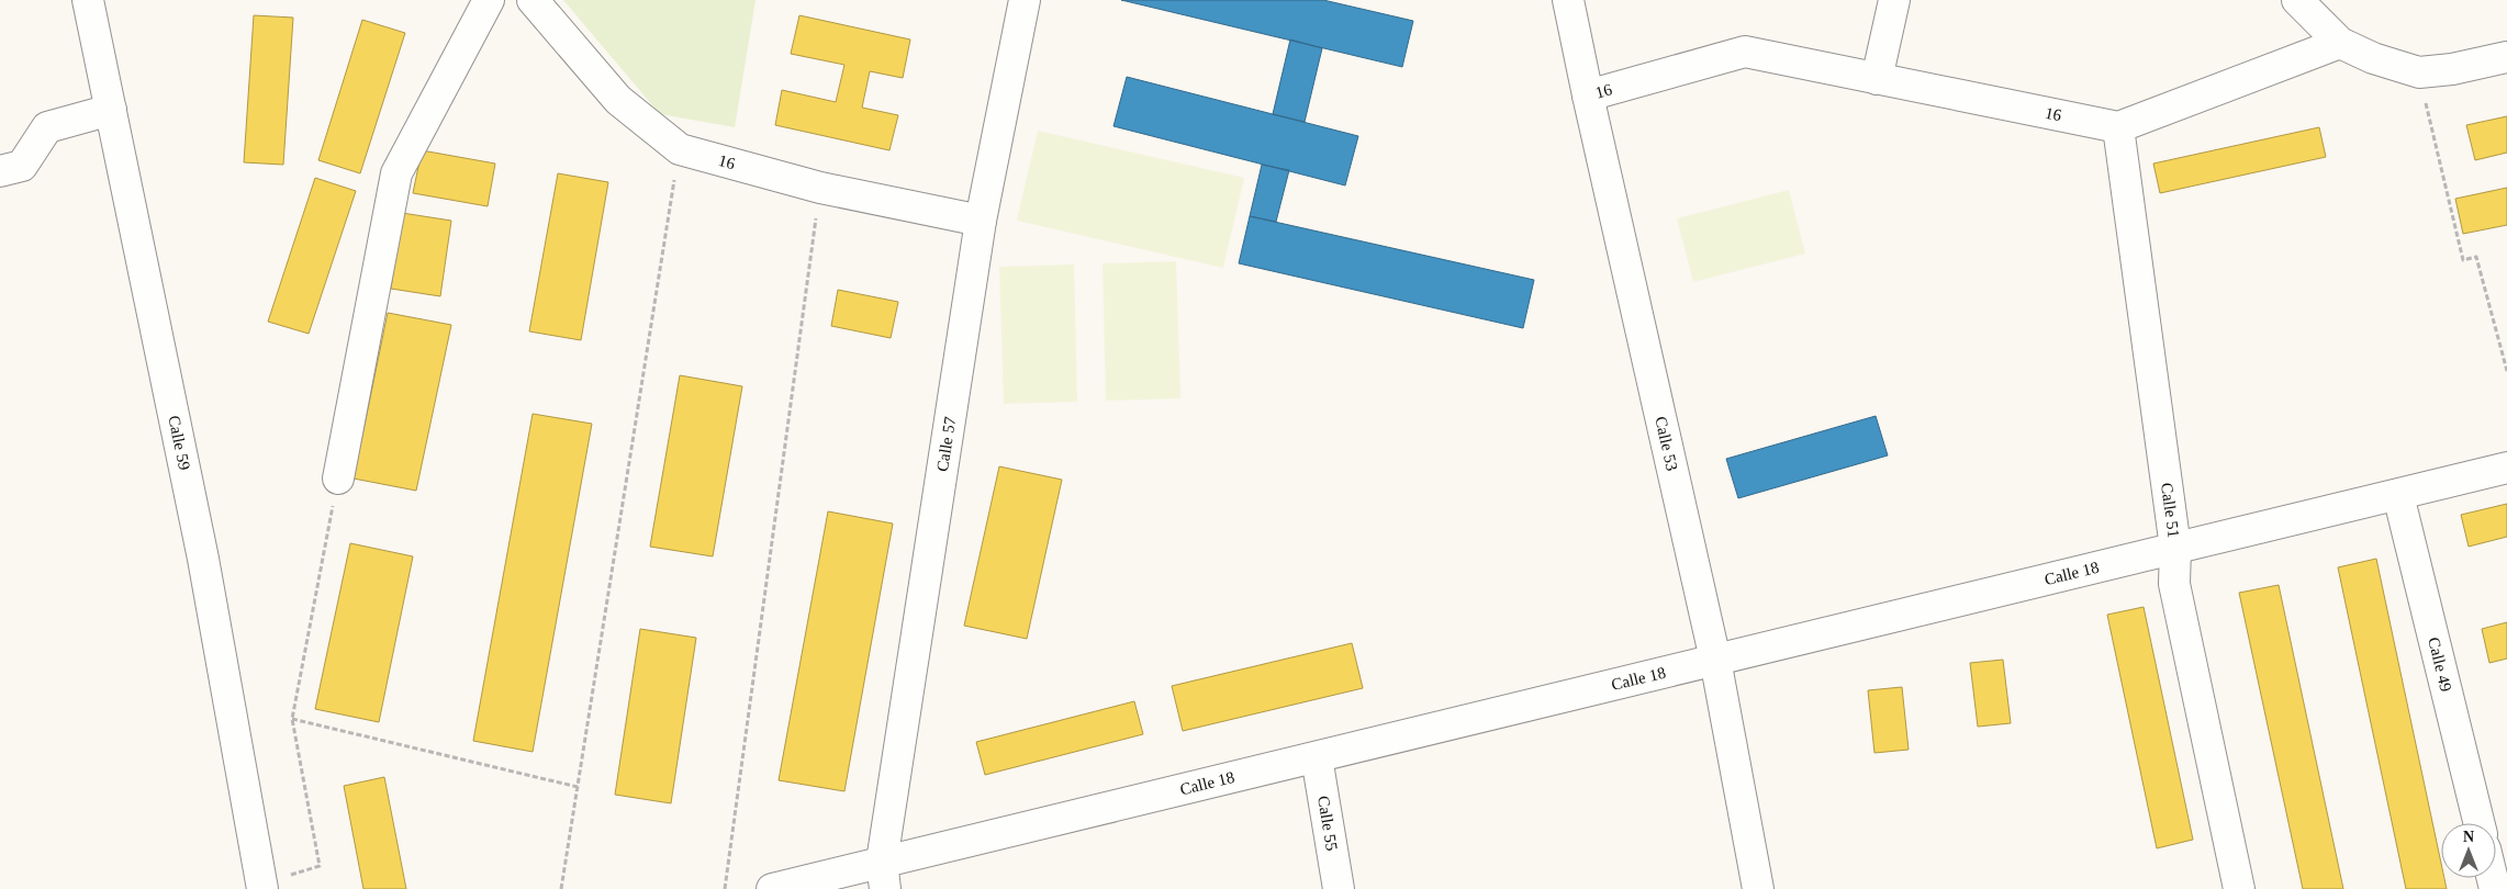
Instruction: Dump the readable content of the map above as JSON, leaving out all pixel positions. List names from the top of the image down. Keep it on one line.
{"streets":{"street":["16","Calle 59","Calle 57","Calle 53","Calle 51","Calle 18","Calle 49","Calle 55"]},"crossings":[["16","Calle 57"],["16","Calle 53"],["16","Calle 51"],["Calle 57","Calle 18"],["Calle 53","Calle 18"],["Calle 51","Calle 18"],["Calle 18","Calle 49"],["Calle 18","Calle 55"]],"north":"top"}
